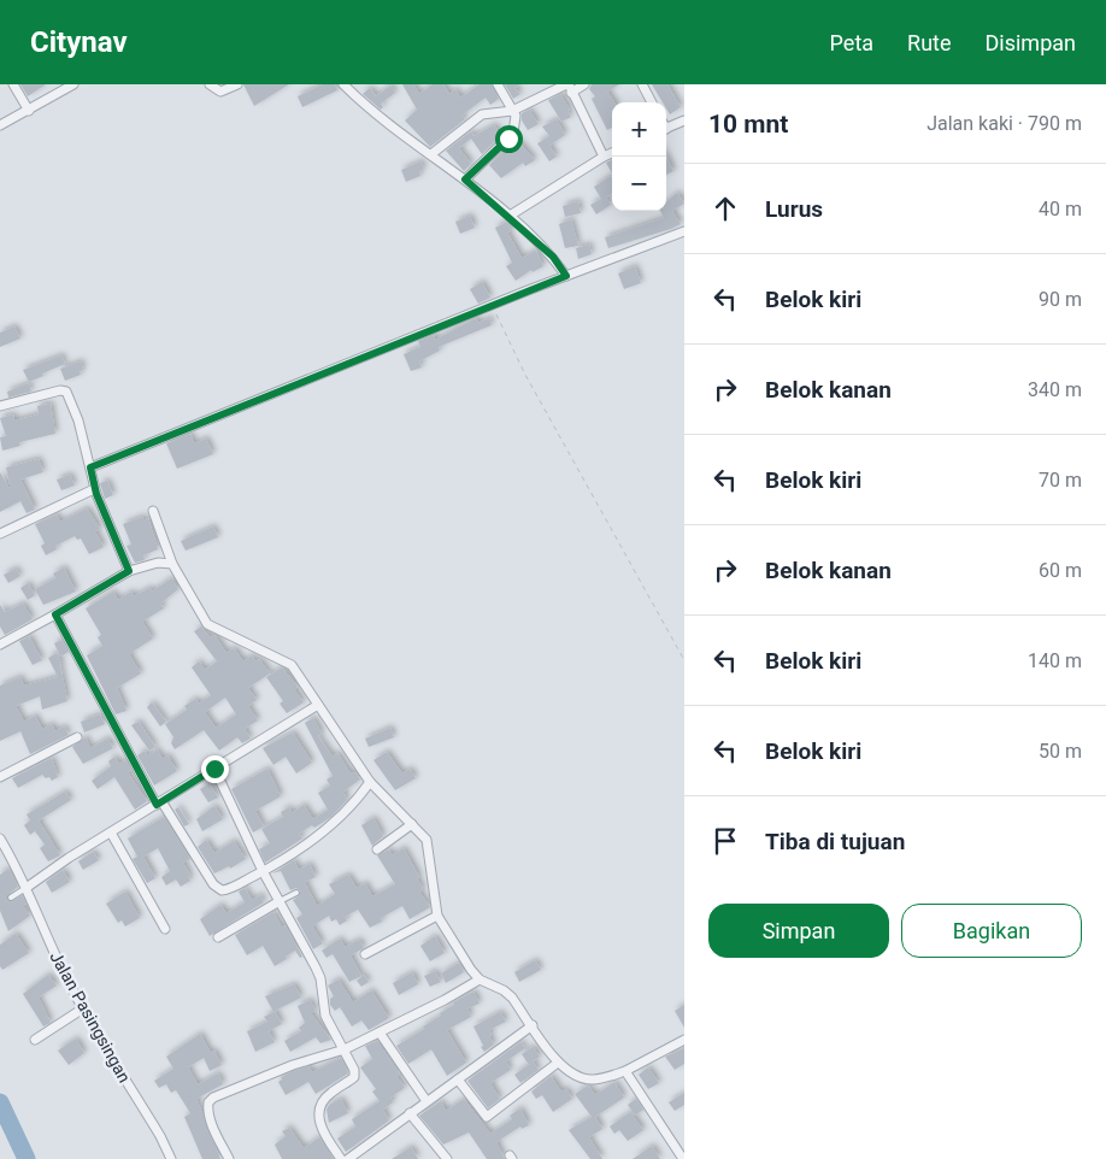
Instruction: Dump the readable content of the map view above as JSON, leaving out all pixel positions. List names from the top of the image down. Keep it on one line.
{"streets":{"street":["Jalan Pasingsingan"]},"page":{"header":"Citynav","nav":["Peta","Rute","Disimpan"],"heading":["10 mnt","Jalan kaki · 790 m"],"map_buttons":["+","−"],"list":[["Lurus","40 m"],["Belok kiri","90 m"],["Belok kanan","340 m"],["Belok kiri","70 m"],["Belok kanan","60 m"],["Belok kiri","140 m"],["Belok kiri","50 m"],"Tiba di tujuan"],"buttons":["Simpan","Bagikan"]}}
